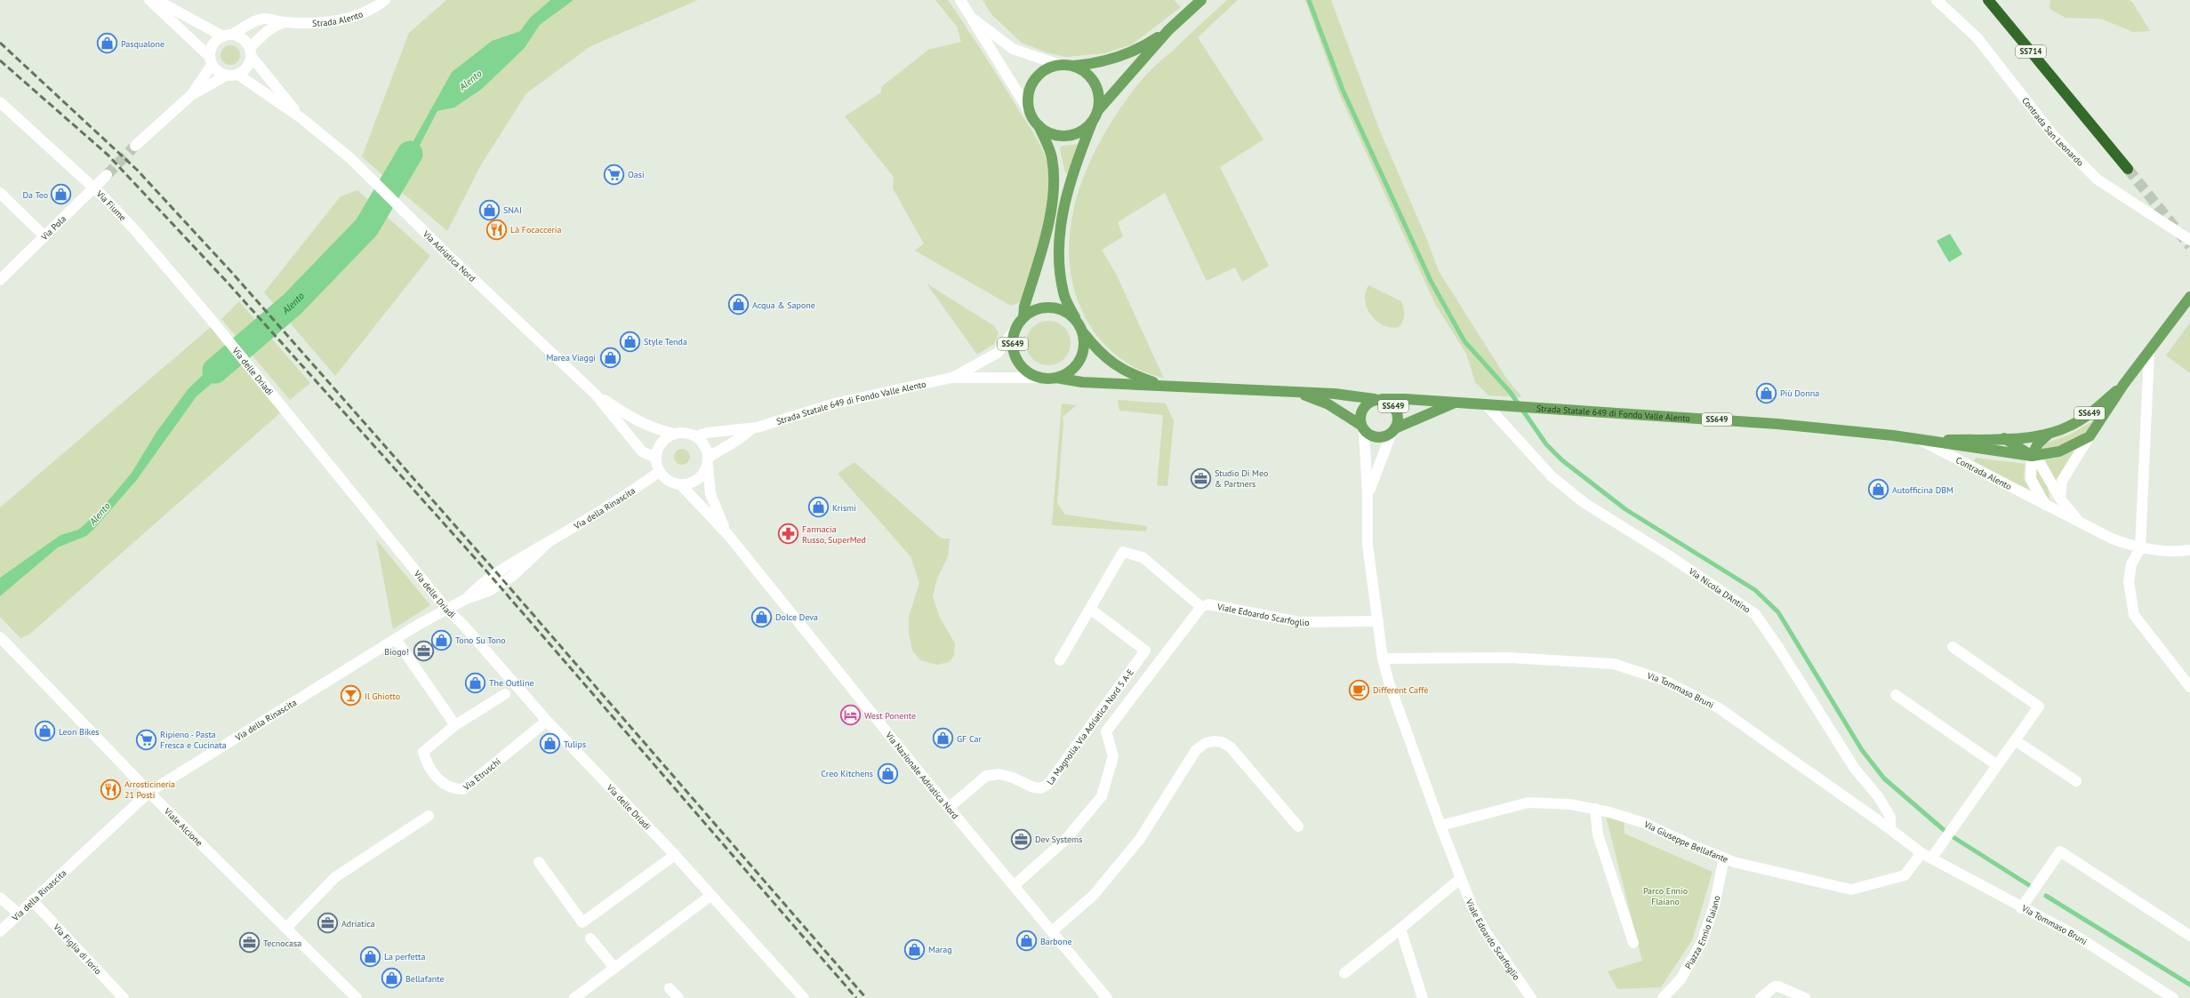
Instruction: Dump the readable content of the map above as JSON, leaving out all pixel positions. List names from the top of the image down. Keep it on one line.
{"streets":{"highway":["SS714"],"main road":["SS649","Strada Statale 649 di Fondo Valle Alento"],"street":["Strada Alento","Contrada San Leonardo","Via Fiume","Via Pola","Via Adriatica Nord","Via delle Driadi","Contrada Alento","Via della Rinascita","Via Nicola D'Antino","Viale Edoardo Scarfoglio","Via Tommaso Bruni","La Magnolia, Via Adriatica Nord 5 A-E","Via Etruschi","Via Nazionale Adriatica Nord","Viale Alcione","Via Giuseppe Bellafante","Piazza Ennio Flaiano","Via Figlia di Iorio"]},"crossings":[["Strada Alento","Via Adriatica Nord"],["Via Fiume","Via Pola"],["Via Fiume","Via delle Driadi"],["Via Adriatica Nord","Strada Statale 649 di Fondo Valle Alento"],["Via Adriatica Nord","Via della Rinascita"],["Via Adriatica Nord","Via Nazionale Adriatica Nord"],["SS649","Strada Statale 649 di Fondo Valle Alento"],["SS649","Viale Edoardo Scarfoglio"],["Via delle Driadi","Via della Rinascita"],["Via delle Driadi","Via Etruschi"],["Strada Statale 649 di Fondo Valle Alento","Contrada Alento"],["Strada Statale 649 di Fondo Valle Alento","Via della Rinascita"],["Strada Statale 649 di Fondo Valle Alento","Via Nicola D'Antino"],["Strada Statale 649 di Fondo Valle Alento","Viale Edoardo Scarfoglio"],["Strada Statale 649 di Fondo Valle Alento","Via Nazionale Adriatica Nord"],["Via della Rinascita","Via Nazionale Adriatica Nord"],["Via della Rinascita","Viale Alcione"],["Via della Rinascita","Via Figlia di Iorio"],["Via Nicola D'Antino","Via Tommaso Bruni"],["Viale Edoardo Scarfoglio","Via Tommaso Bruni"],["Viale Edoardo Scarfoglio","Via Giuseppe Bellafante"],["Via Tommaso Bruni","Via Giuseppe Bellafante"],["La Magnolia, Via Adriatica Nord 5 A-E","Via Nazionale Adriatica Nord"],["Via Giuseppe Bellafante","Piazza Ennio Flaiano"]],"water":["Alento"],"parks":["Parco Ennio Flaiano"],"places":{"shop":["Pasqualone","Da Teo","SNAI","Acqua & Sapone","Style Tenda","Marea Viaggi","Più Donna","Autofficina DBM","Krismi","Dolce Deva","Tono Su Tono","The Outline","Leon Bikes","GF Car","Tulips","Creo Kitchens","Barbone","Marag","La perfetta","Bellafante"],"supermarket":["Oasi","Ripieno - Pasta Fresca e Cucinata"],"restaurant":["Là Focacceria","Arrosticineria 21 Posti"],"office":["Studio Di Meo & Partners","Biogo!","Dev Systems","Adriatica","Tecnocasa"],"pharmacy":["Farmacia Russo, SuperMed"],"cafe":["Different Caffè"],"bar":["Il Ghiotto"],"hotel":["West Ponente"]}}
